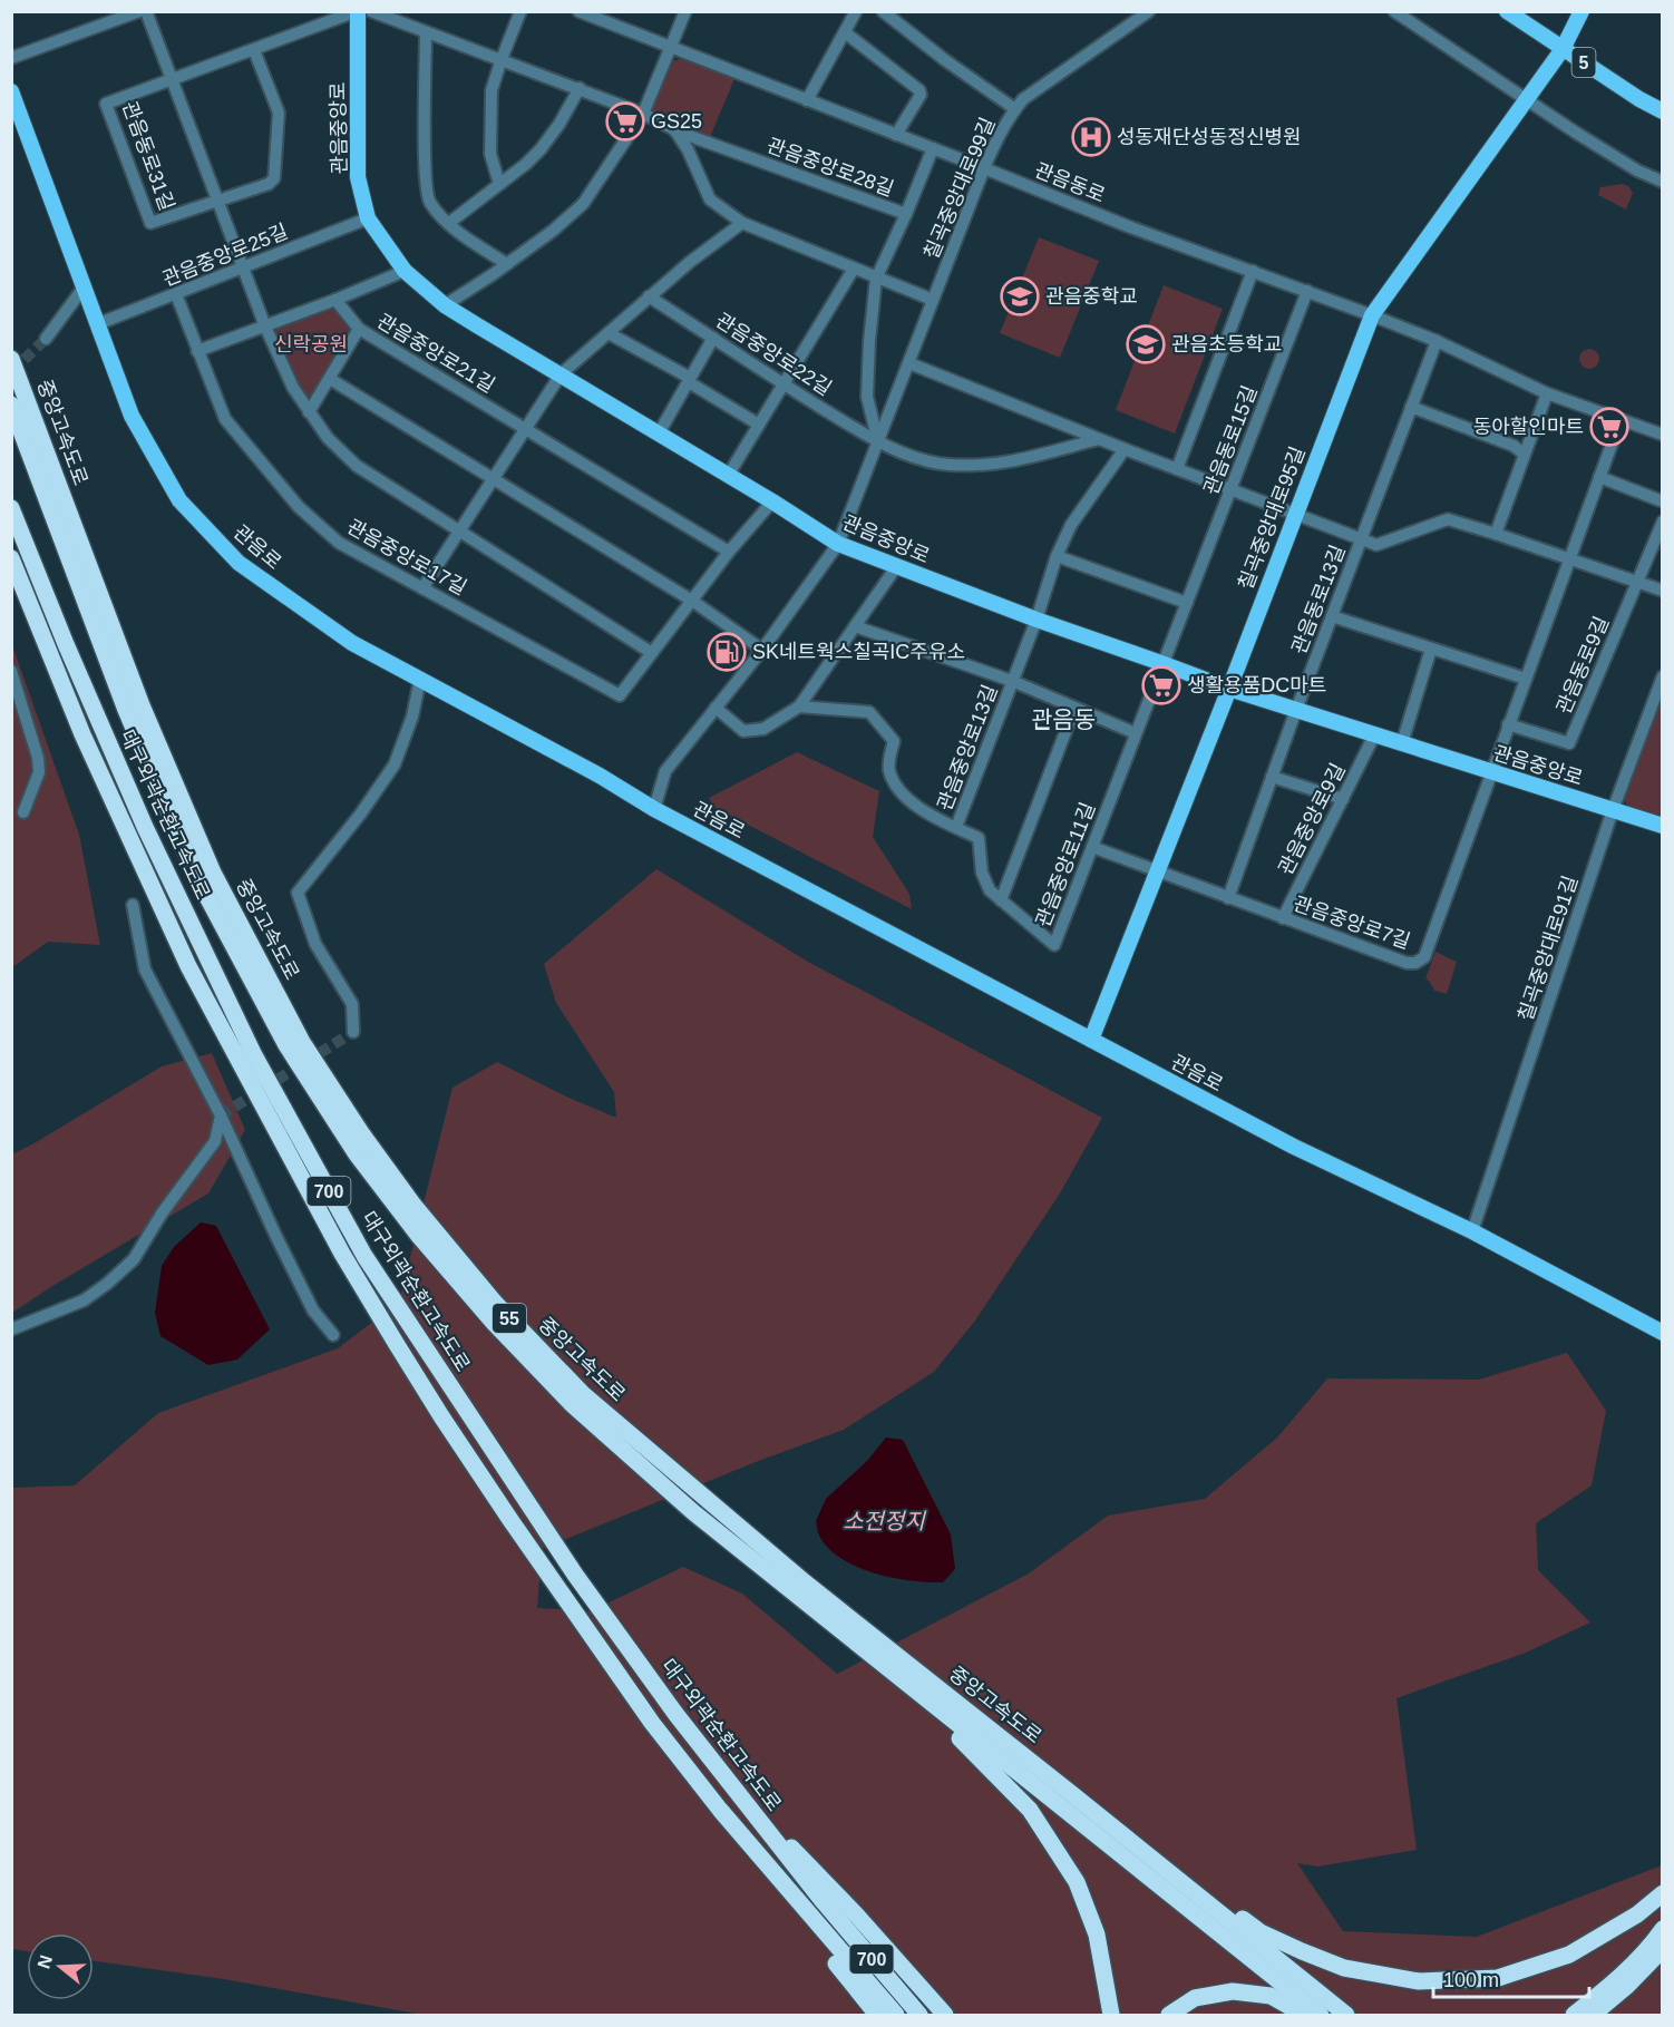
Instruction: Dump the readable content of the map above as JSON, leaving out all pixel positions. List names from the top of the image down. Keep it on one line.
{"streets":{"highway":["중앙고속도로","대구외곽순환고속도로","700","55"],"main road":["5","관음중앙로","칠곡중앙대로95길","관음로"],"street":["관음동로31길","관음중앙로28길","관음동로","칠곡중앙대로99길","관음중앙로25길","관음중앙로21길","관음중앙로22길","관음동로15길","관음중앙로17길","관음동로13길","관음동로9길","관음중앙로13길","관음중앙로9길","관음중앙로11길","관음중앙로7길","칠곡중앙대로91길"]},"crossings":[["5","칠곡중앙대로95길"],["관음중앙로","관음동로31길"],["관음중앙로","칠곡중앙대로99길"],["관음중앙로","관음중앙로25길"],["관음중앙로","관음동로15길"],["관음중앙로","칠곡중앙대로95길"],["관음중앙로","관음중앙로17길"],["관음중앙로","관음동로13길"],["관음중앙로","관음중앙로13길"],["관음중앙로","관음중앙로9길"],["관음중앙로","관음중앙로11길"],["관음중앙로","관음중앙로7길"],["관음중앙로","칠곡중앙대로91길"],["관음중앙로28길","칠곡중앙대로99길"],["관음중앙로28길","관음중앙로22길"],["관음동로","칠곡중앙대로99길"],["관음동로","관음동로15길"],["관음동로","칠곡중앙대로95길"],["관음동로","관음동로13길"],["칠곡중앙대로99길","관음중앙로22길"],["칠곡중앙대로99길","관음로"],["관음중앙로25길","관음로"],["관음중앙로25길","관음중앙로17길"],["관음동로15길","관음중앙로11길"],["칠곡중앙대로95길","관음로"],["칠곡중앙대로95길","관음중앙로7길"],["관음로","칠곡중앙대로91길"],["관음중앙로13길","관음중앙로11길"],["관음중앙로9길","관음중앙로7길"],["관음중앙로11길","관음중앙로7길"]],"districts":["관음동"],"water":["소전정지"],"parks":["신락공원"],"places":{"supermarket":["GS25","동아할인마트","생활용품DC마트"],"hospital":["성동재단성동정신병원"],"school or university":["관음중학교","관음초등학교"],"fuel station":["SK네트웍스칠곡IC주유소"]},"scale_bar":"100 m","north":"left"}
